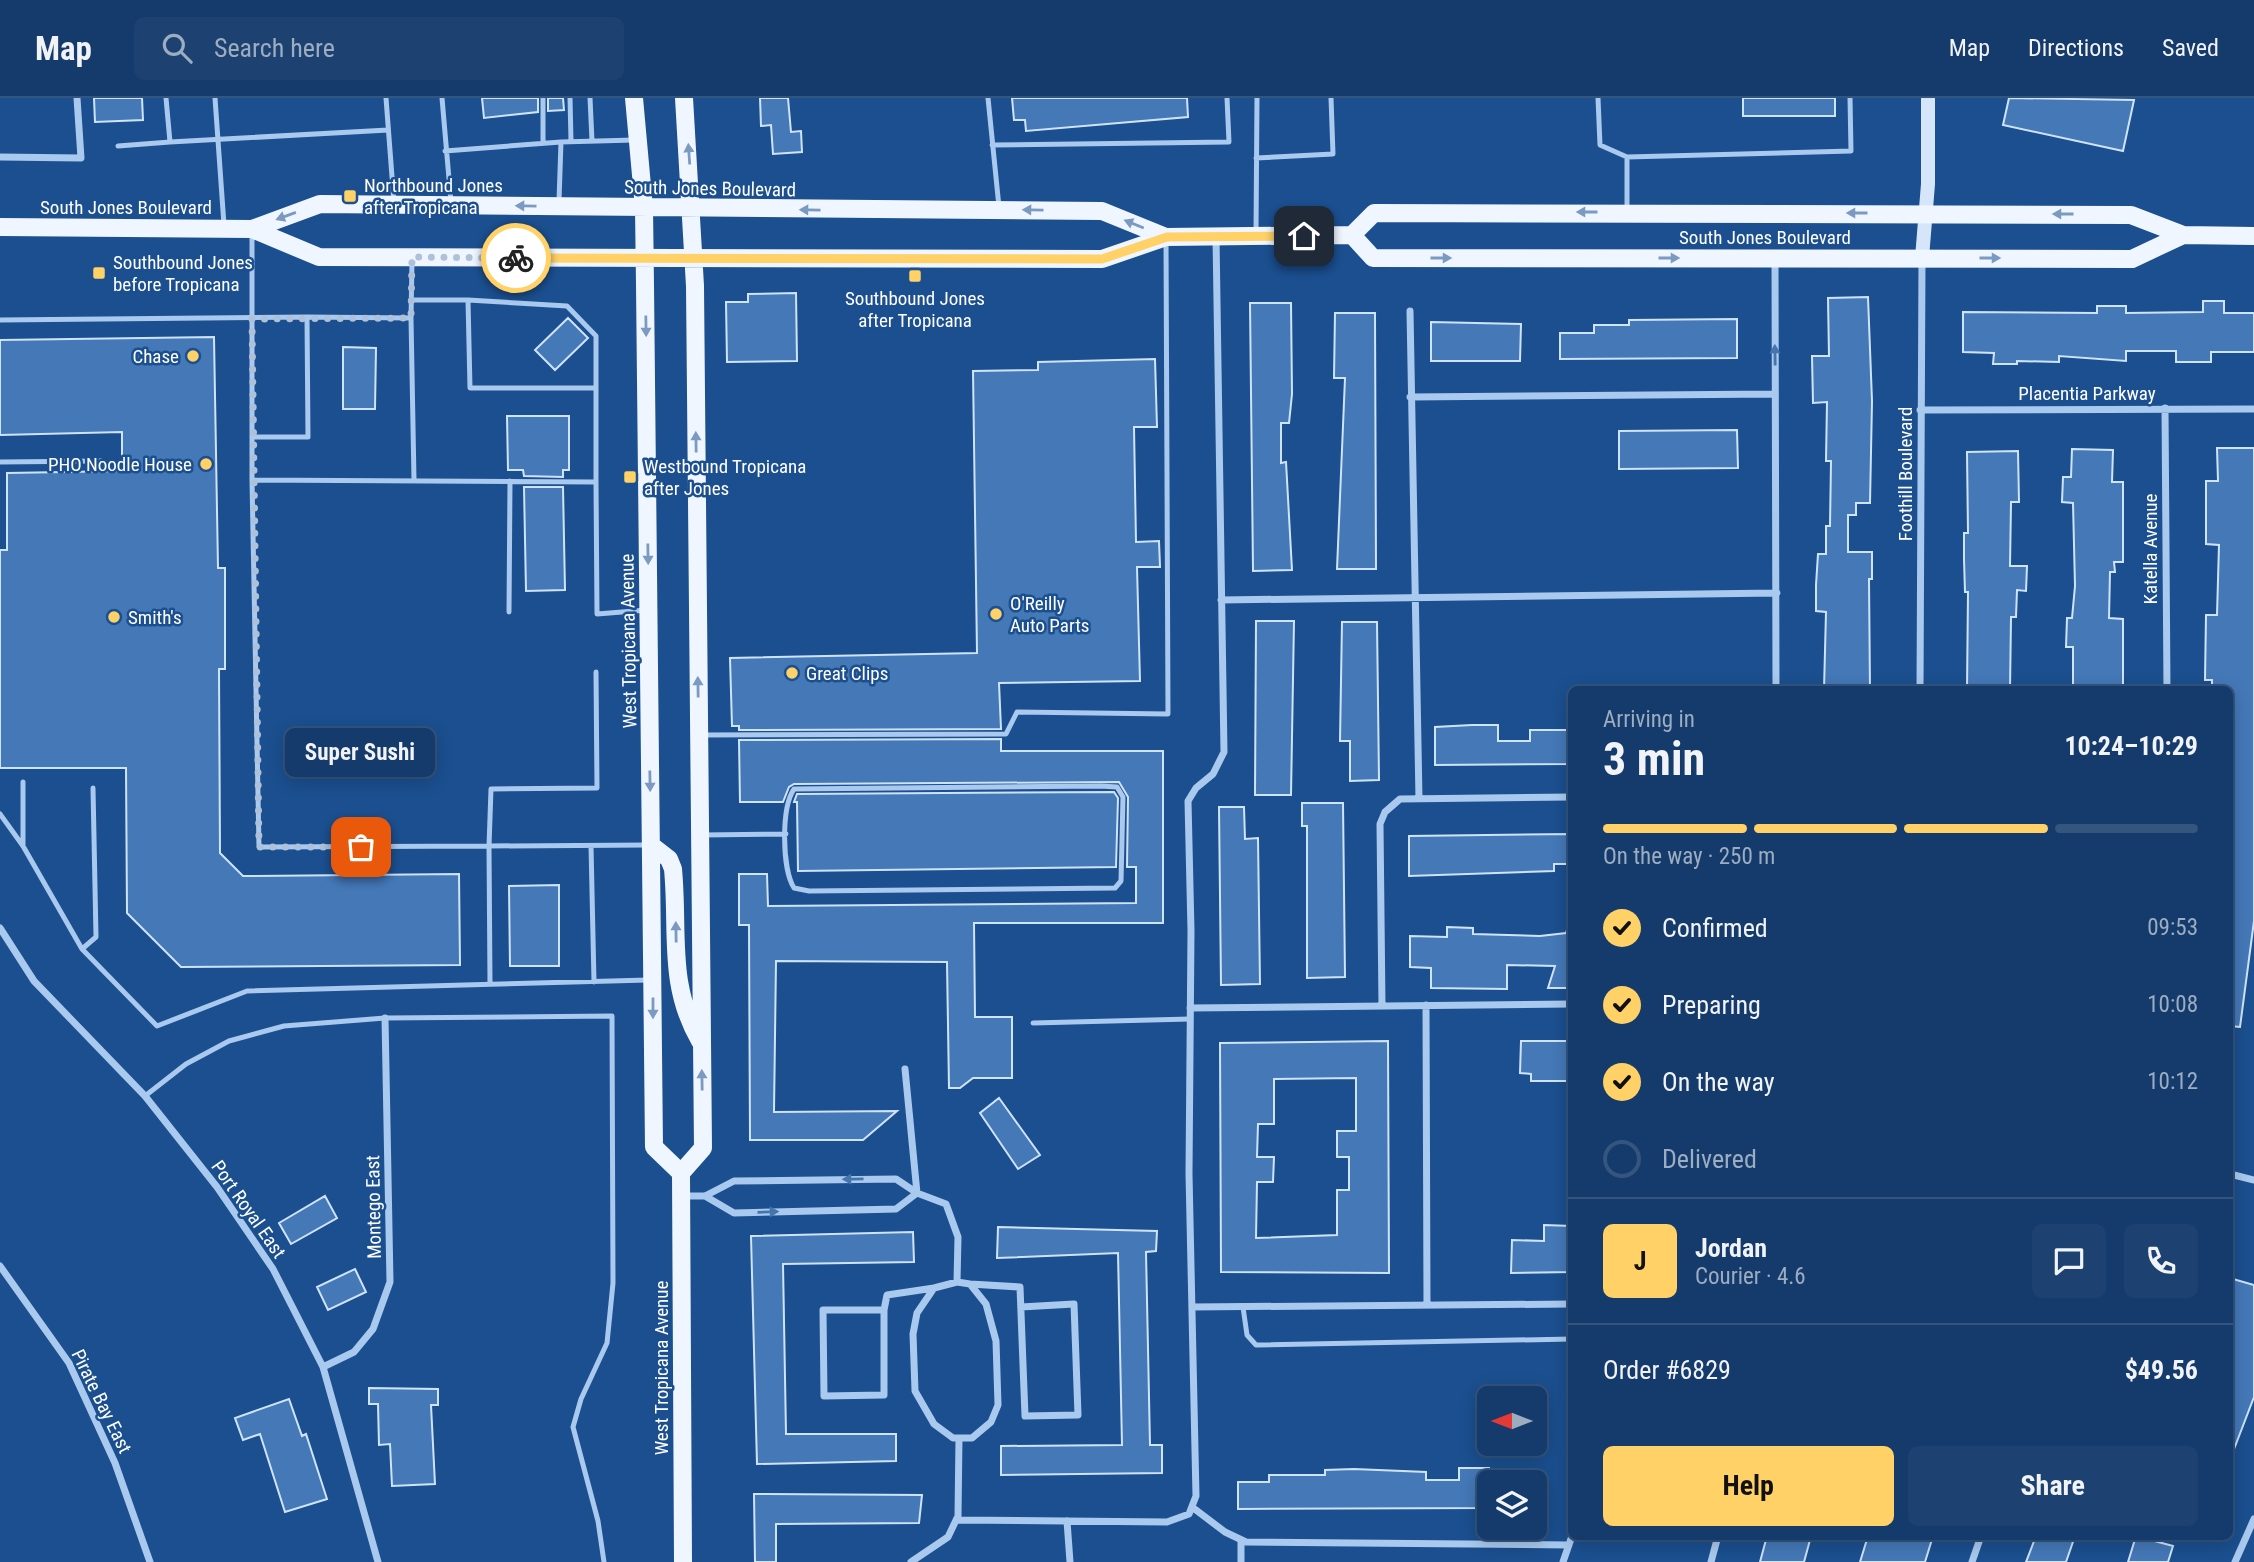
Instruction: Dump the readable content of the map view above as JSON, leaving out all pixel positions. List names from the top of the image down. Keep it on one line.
{"streets":{"main road":["South Jones Boulevard","West Tropicana Avenue"],"street":["Placentia Parkway","Foothill Boulevard","Katella Avenue","Montego East","Port Royal East","Pirate Bay East"]},"crossings":[["South Jones Boulevard","Foothill Boulevard"],["South Jones Boulevard","West Tropicana Avenue"],["Placentia Parkway","Foothill Boulevard"],["Placentia Parkway","Katella Avenue"],["Montego East","Port Royal East"]],"places":{"transit":["Northbound Jones after Tropicana","Southbound Jones before Tropicana","Southbound Jones after Tropicana","Westbound Tropicana after Jones"],"other":["Chase","PHO Noodle House","O'Reilly Auto Parts","Smith's","Great Clips","Super Sushi"]},"north":"left","page":{"header":"Map","search":"Search here","nav":["Map","Directions","Saved"],"heading":["3 min","Arriving in","10:24–10:29"],"panel":["Jordan","Courier · 4.6","Order #6829","$49.56"],"bubble":"Super Sushi","bar":"On the way · 250 m","list":[["Confirmed","09:53"],["Preparing","10:08"],["On the way","10:12"],"Delivered"],"round":"J","buttons":["Help","Share"]}}
